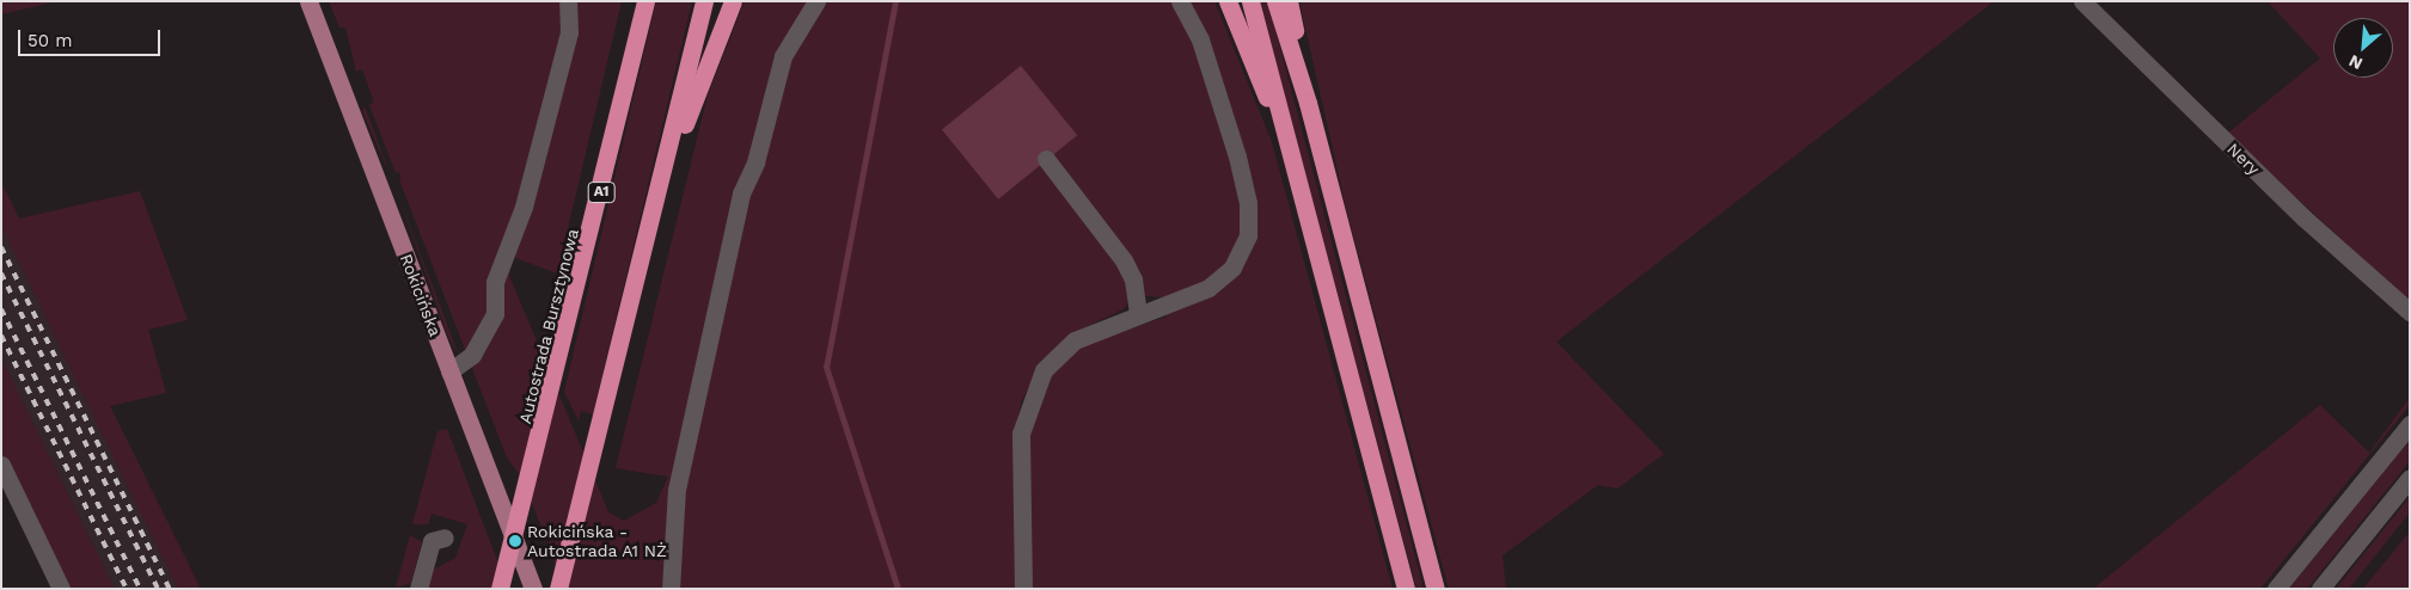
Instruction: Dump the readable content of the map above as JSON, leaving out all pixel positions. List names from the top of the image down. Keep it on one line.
{"streets":{"highway":["A1","Autostrada Bursztynowa"],"main road":["Rokicińska"],"street":["Nery"]},"places":["Rokicińska - Autostrada A1 NŻ"],"scale_bar":"50 m","north":"bottom left"}
